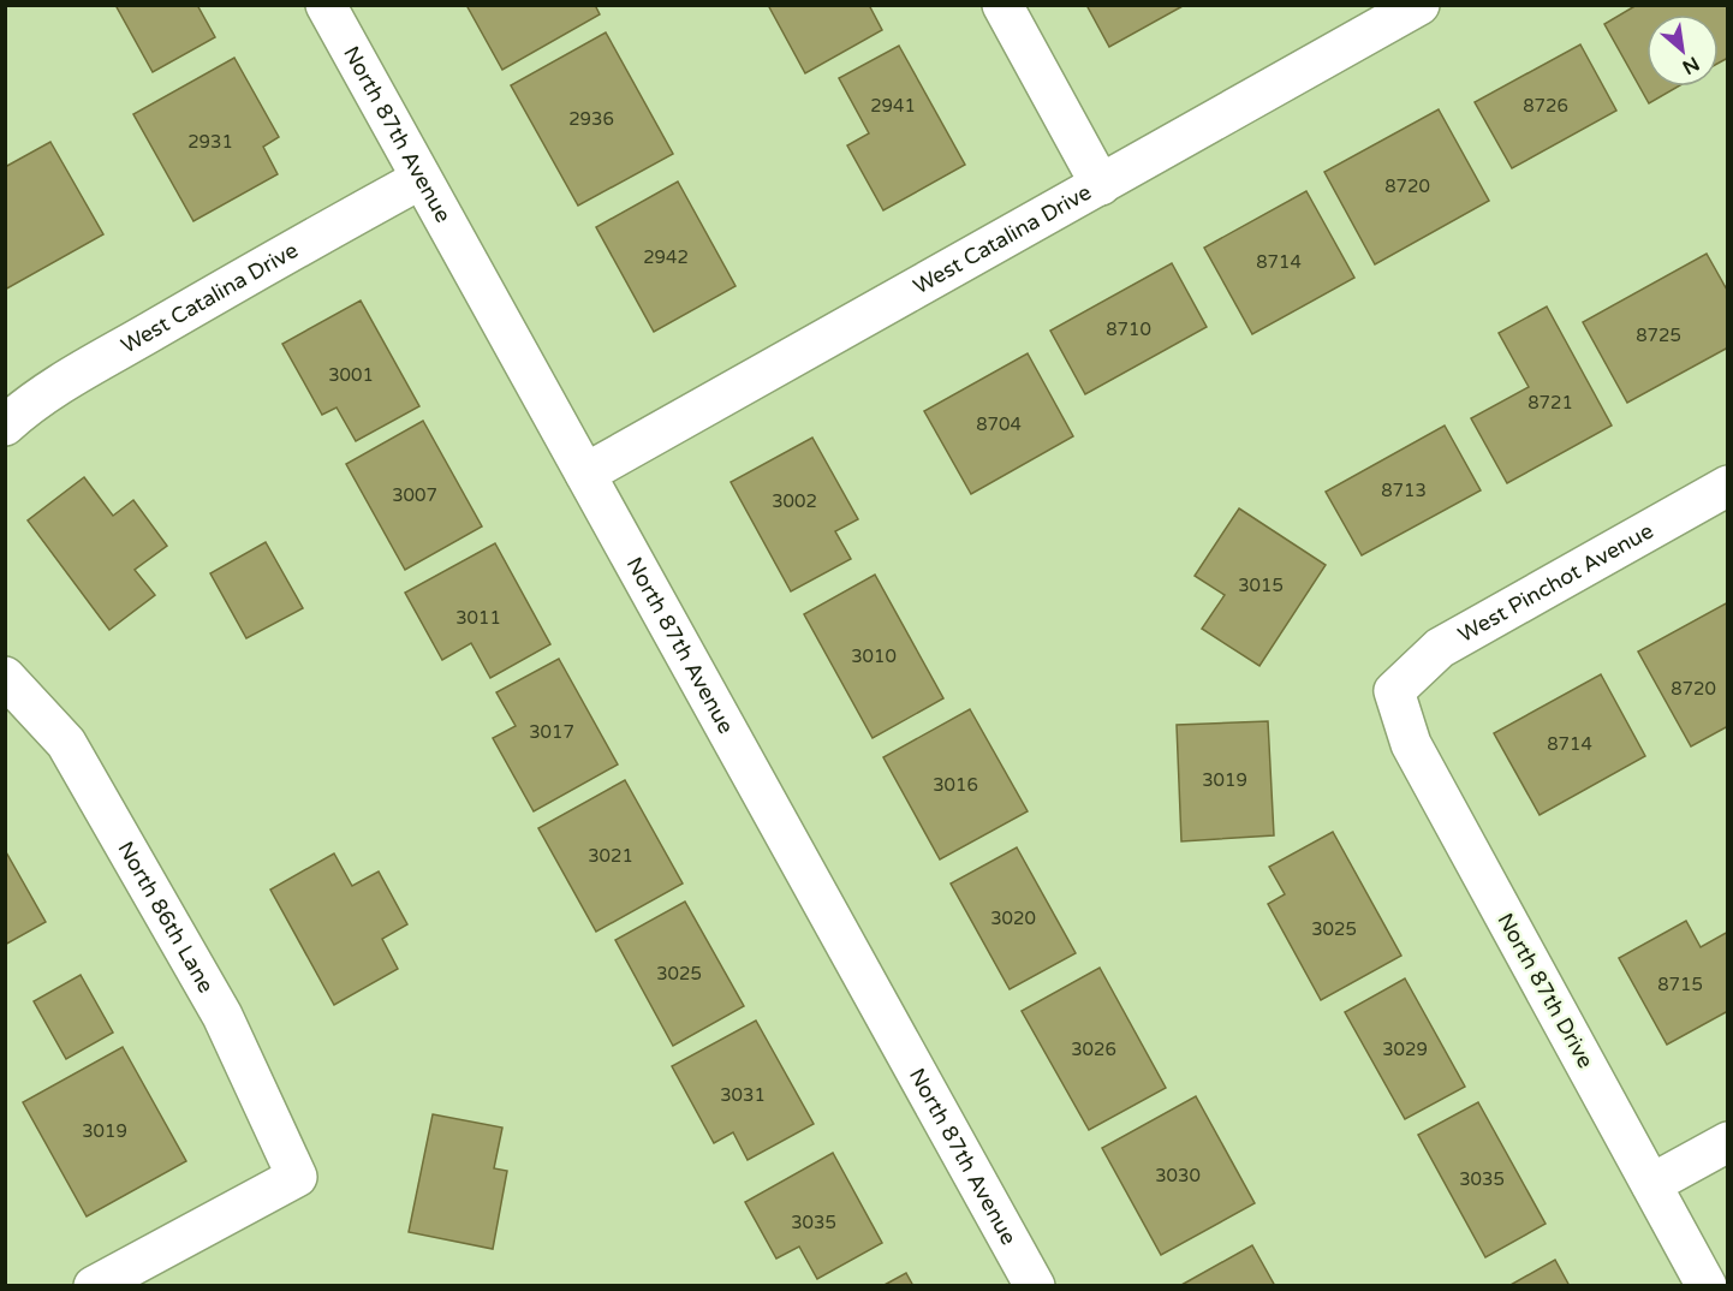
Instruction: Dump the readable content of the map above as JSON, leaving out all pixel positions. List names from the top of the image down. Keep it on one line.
{"streets":{"street":["North 87th Avenue","West Catalina Drive","West Pinchot Avenue","North 86th Lane","North 87th Drive"]},"crossings":[["North 87th Avenue","West Catalina Drive"],["West Pinchot Avenue","North 87th Drive"]],"house_numbers":["2941","8726","2936","2931","8720","2942","8714","8710","8725","3001","8721","8704","8713","3007","3002","3015","3011","3010","8720","3017","8714","3019","3016","3021","3020","3025","3025","8715","3026","3029","3031","3019","3030","3035","3035"],"north":"bottom right"}
